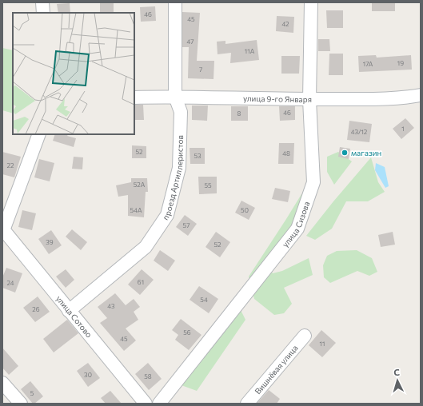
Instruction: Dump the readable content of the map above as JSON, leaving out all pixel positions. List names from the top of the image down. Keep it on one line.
{"streets":{"street":["улица 9-го Января","проезд Артиллеристов","улица Сизова","улица Сотово","Вишнёвая улица"]},"crossings":[["улица 9-го Января","проезд Артиллеристов"],["улица 9-го Января","улица Сизова"],["проезд Артиллеристов","улица Сотово"]],"places":["магазин"],"house_numbers":["46","45","42","47","11А","19","17А","7","46","8","1","43/12","52","48","53","22","52А","55","54А","50","57","39","52","61","24","54","43","26","56","45","11","30","58","5"],"north":"top"}
